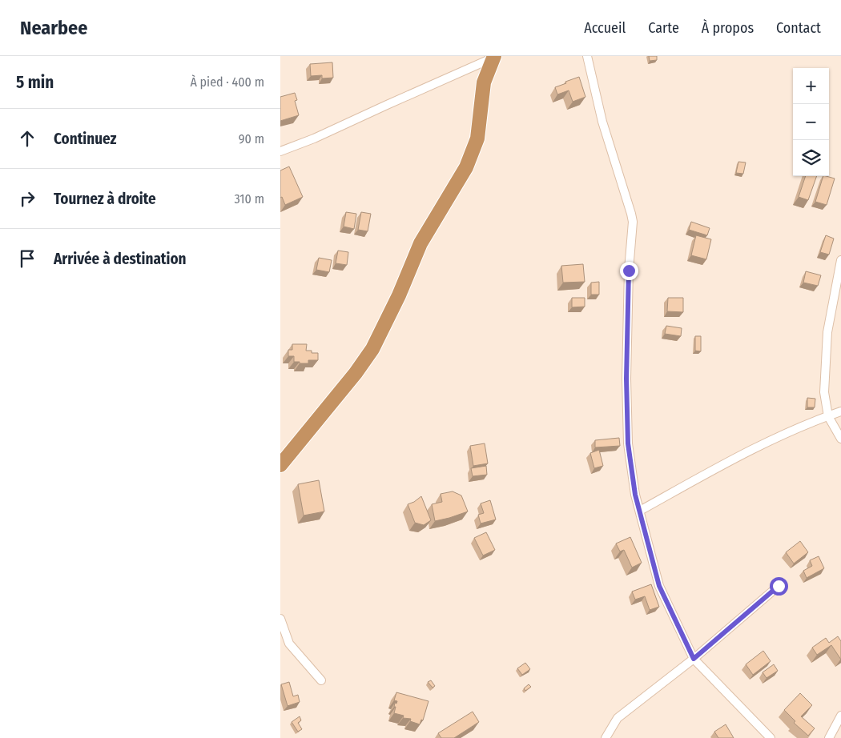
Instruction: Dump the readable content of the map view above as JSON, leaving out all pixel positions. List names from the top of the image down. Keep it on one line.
{"page":{"header":"Nearbee","nav":["Accueil","Carte","À propos","Contact"],"heading":["5 min","À pied · 400 m"],"map_buttons":["+","−"],"list":[["Continuez","90 m"],["Tournez à droite","310 m"],"Arrivée à destination"]}}
